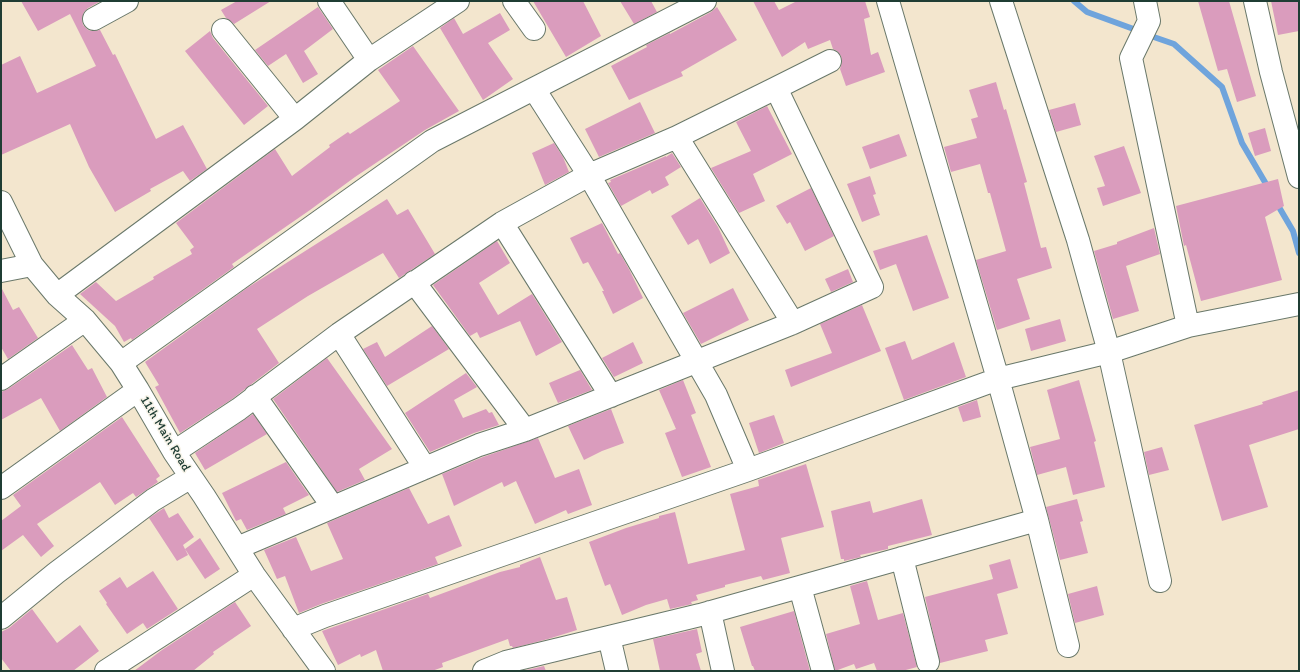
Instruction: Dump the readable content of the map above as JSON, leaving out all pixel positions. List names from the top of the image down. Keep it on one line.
{"streets":{"street":["11th Main Road"]}}
